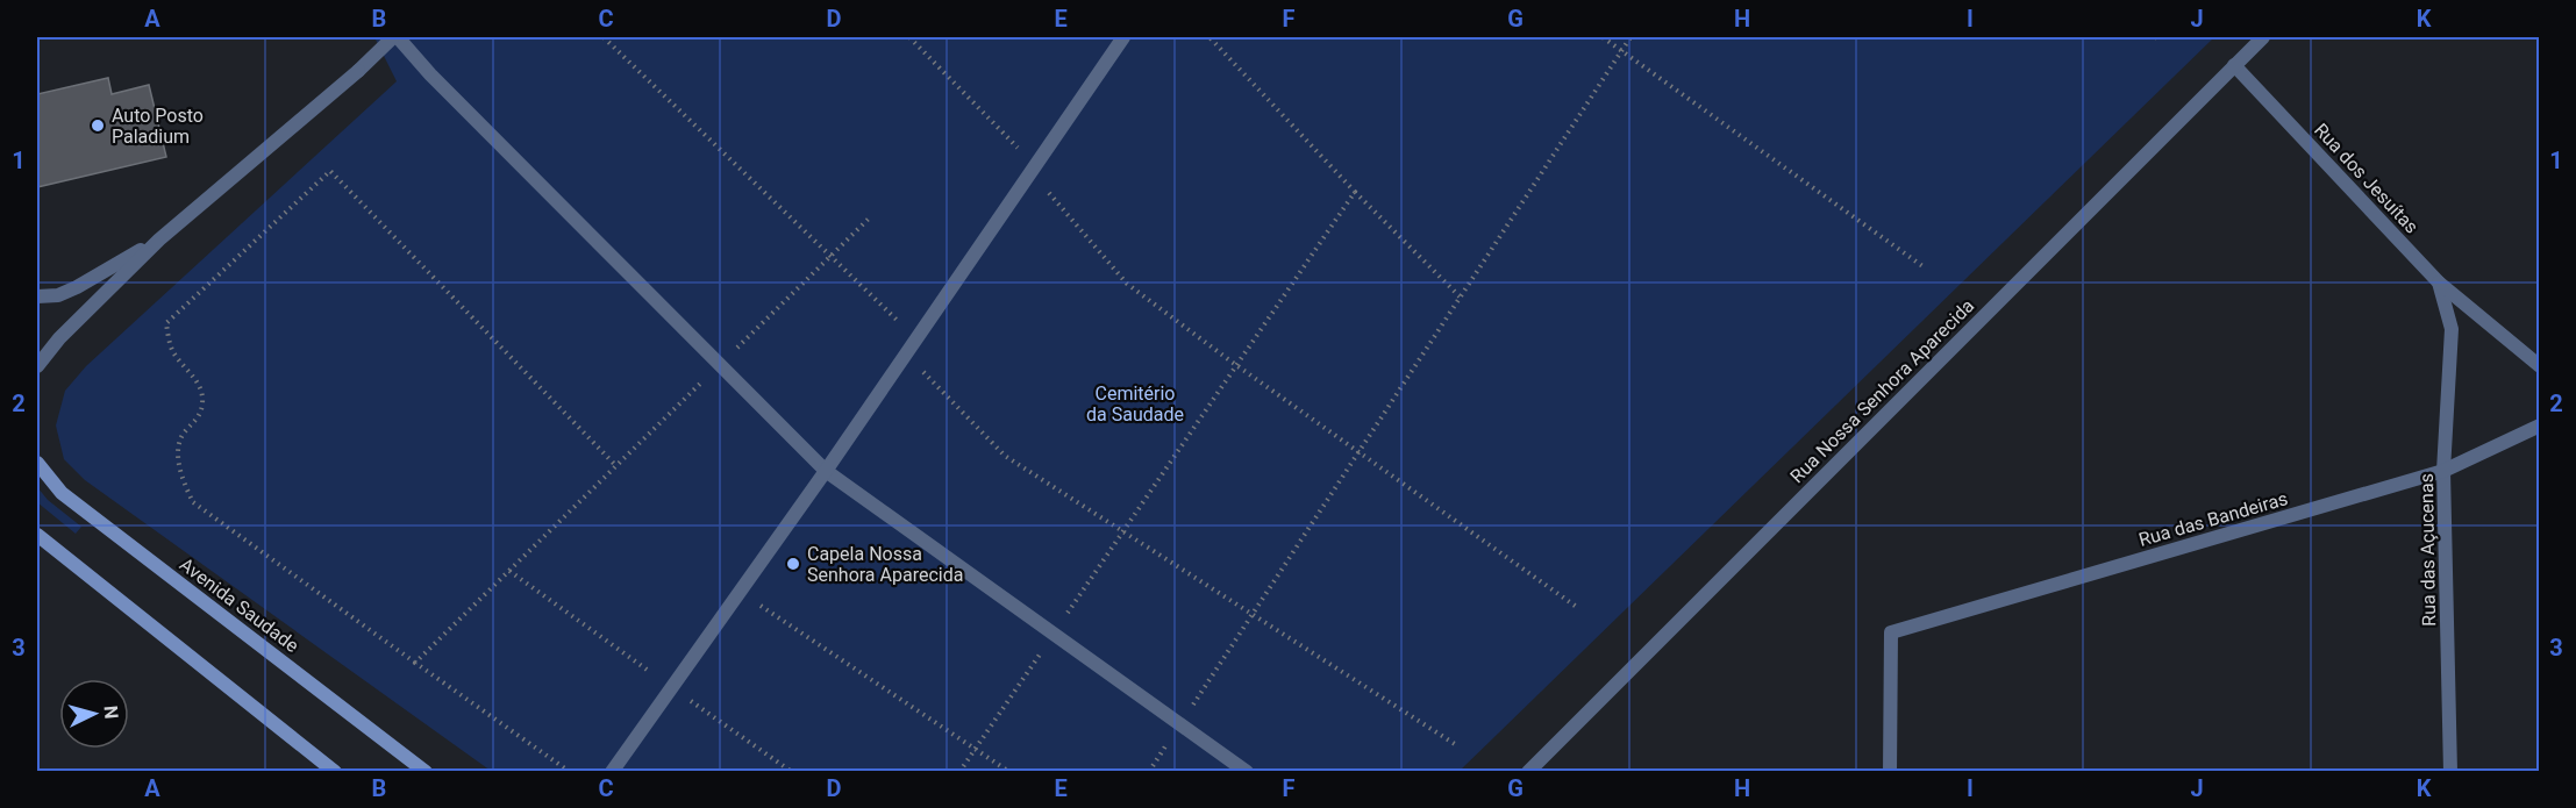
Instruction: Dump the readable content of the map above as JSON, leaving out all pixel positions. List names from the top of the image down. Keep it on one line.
{"streets":{"main road":["Avenida Saudade"],"street":["Rua dos Jesuítas","Rua Nossa Senhora Aparecida","Rua das Bandeiras","Rua das Açucenas"]},"crossings":[["Rua dos Jesuítas","Rua Nossa Senhora Aparecida"],["Rua dos Jesuítas","Rua das Açucenas"],["Rua das Bandeiras","Rua das Açucenas"]],"parks":["Cemitério da Saudade"],"places":["Auto Posto Paladium","Capela Nossa Senhora Aparecida"],"north":"right","grid":{"columns":["A","B","C","D","E","F","G","H","I","J","K"],"rows":["1","2","3"]}}
